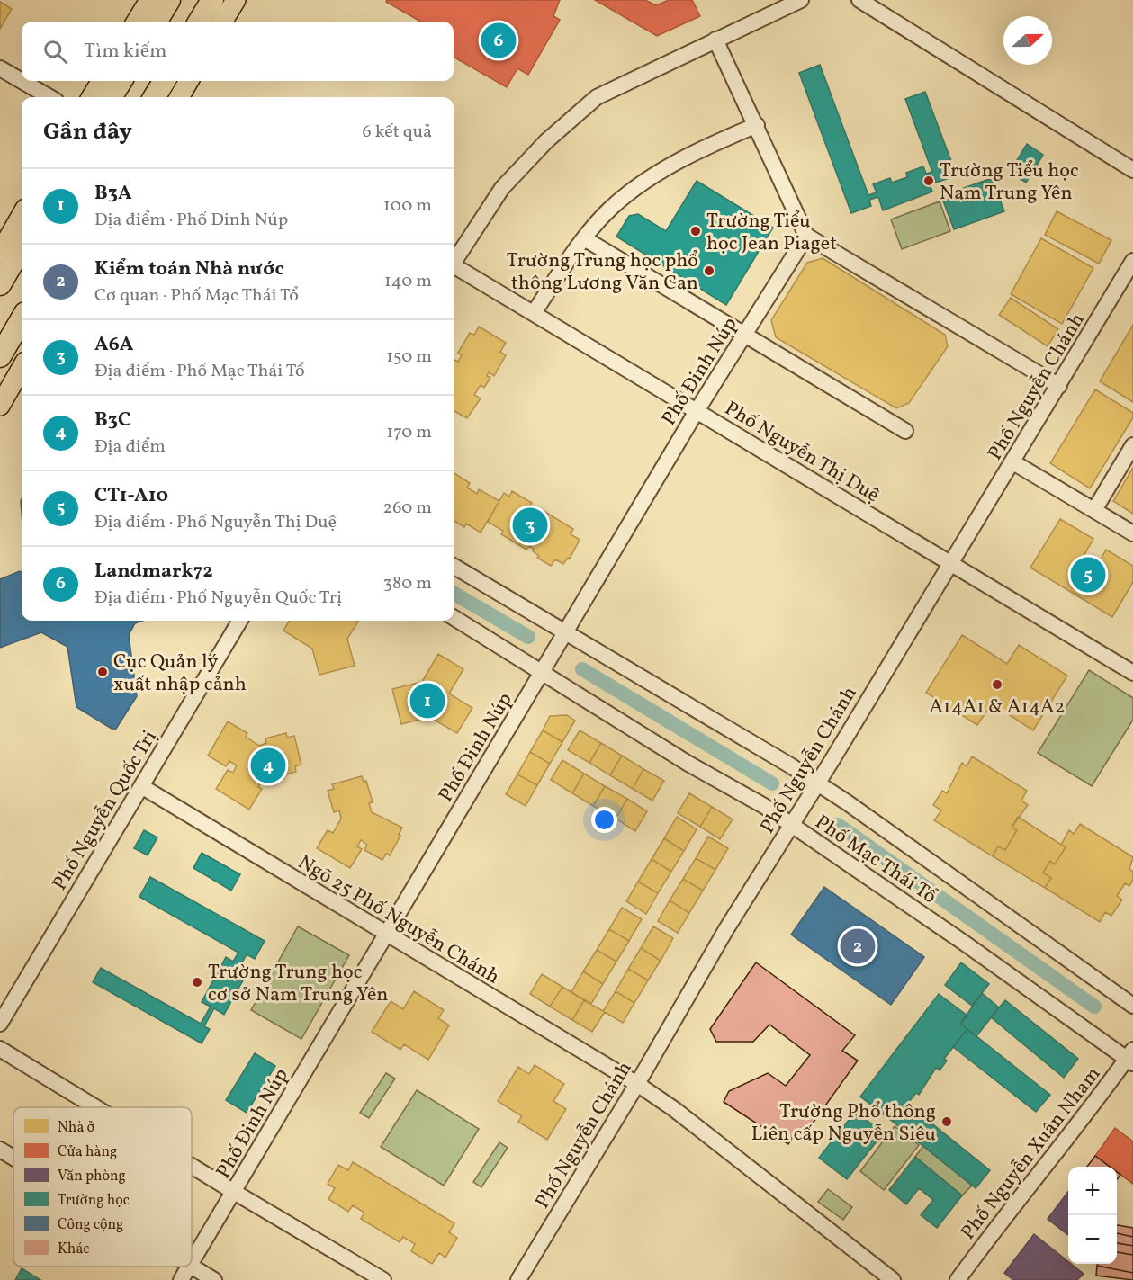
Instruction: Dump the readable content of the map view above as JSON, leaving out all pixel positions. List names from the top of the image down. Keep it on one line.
{"streets":{"street":["Phố Đinh Núp","Phố Nguyễn Chánh","Phố Nguyễn Thị Duệ","Phố Nguyễn Quốc Trị","Phố Mạc Thái Tổ","Ngõ 25 Phố Nguyễn Chánh","Phố Nguyễn Xuân Nham"]},"crossings":[["Phố Đinh Núp","Phố Nguyễn Thị Duệ"],["Phố Đinh Núp","Phố Mạc Thái Tổ"],["Phố Đinh Núp","Ngõ 25 Phố Nguyễn Chánh"],["Phố Nguyễn Chánh","Phố Nguyễn Thị Duệ"],["Phố Nguyễn Chánh","Phố Mạc Thái Tổ"],["Phố Nguyễn Chánh","Ngõ 25 Phố Nguyễn Chánh"],["Phố Nguyễn Quốc Trị","Ngõ 25 Phố Nguyễn Chánh"],["Phố Mạc Thái Tổ","Phố Nguyễn Xuân Nham"]],"places":["Trường Tiểu học Nam Trung Yên","Trường Tiểu học Jean Piaget","Trường Trung học phổ thông Lương Văn Can","Cục Quản lý xuất nhập cảnh","A14A1 & A14A2","Trường Trung học cơ sở Nam Trung Yên","Trường Phổ thông Liên cấp Nguyễn Siêu"],"legend":["Nhà ở","Cửa hàng","Văn phòng","Trường học","Công cộng","Khác"],"north":"right","page":{"pins":["6","3","5","1","4","2"],"search":"Tìm kiếm","heading":["Gần đây","6 kết quả"],"list":[{"mark":"1","name":"B3A","note":"Địa điểm · Phố Đinh Núp","value":"100 m"},{"mark":"2","name":"Kiểm toán Nhà nước","note":"Cơ quan · Phố Mạc Thái Tổ","value":"140 m"},{"mark":"3","name":"A6A","note":"Địa điểm · Phố Mạc Thái Tổ","value":"150 m"},{"mark":"4","name":"B3C","note":"Địa điểm","value":"170 m"},{"mark":"5","name":"CT1-A10","note":"Địa điểm · Phố Nguyễn Thị Duệ","value":"260 m"},{"mark":"6","name":"Landmark72","note":"Địa điểm · Phố Nguyễn Quốc Trị","value":"380 m"}],"map_buttons":["+","−"]}}
